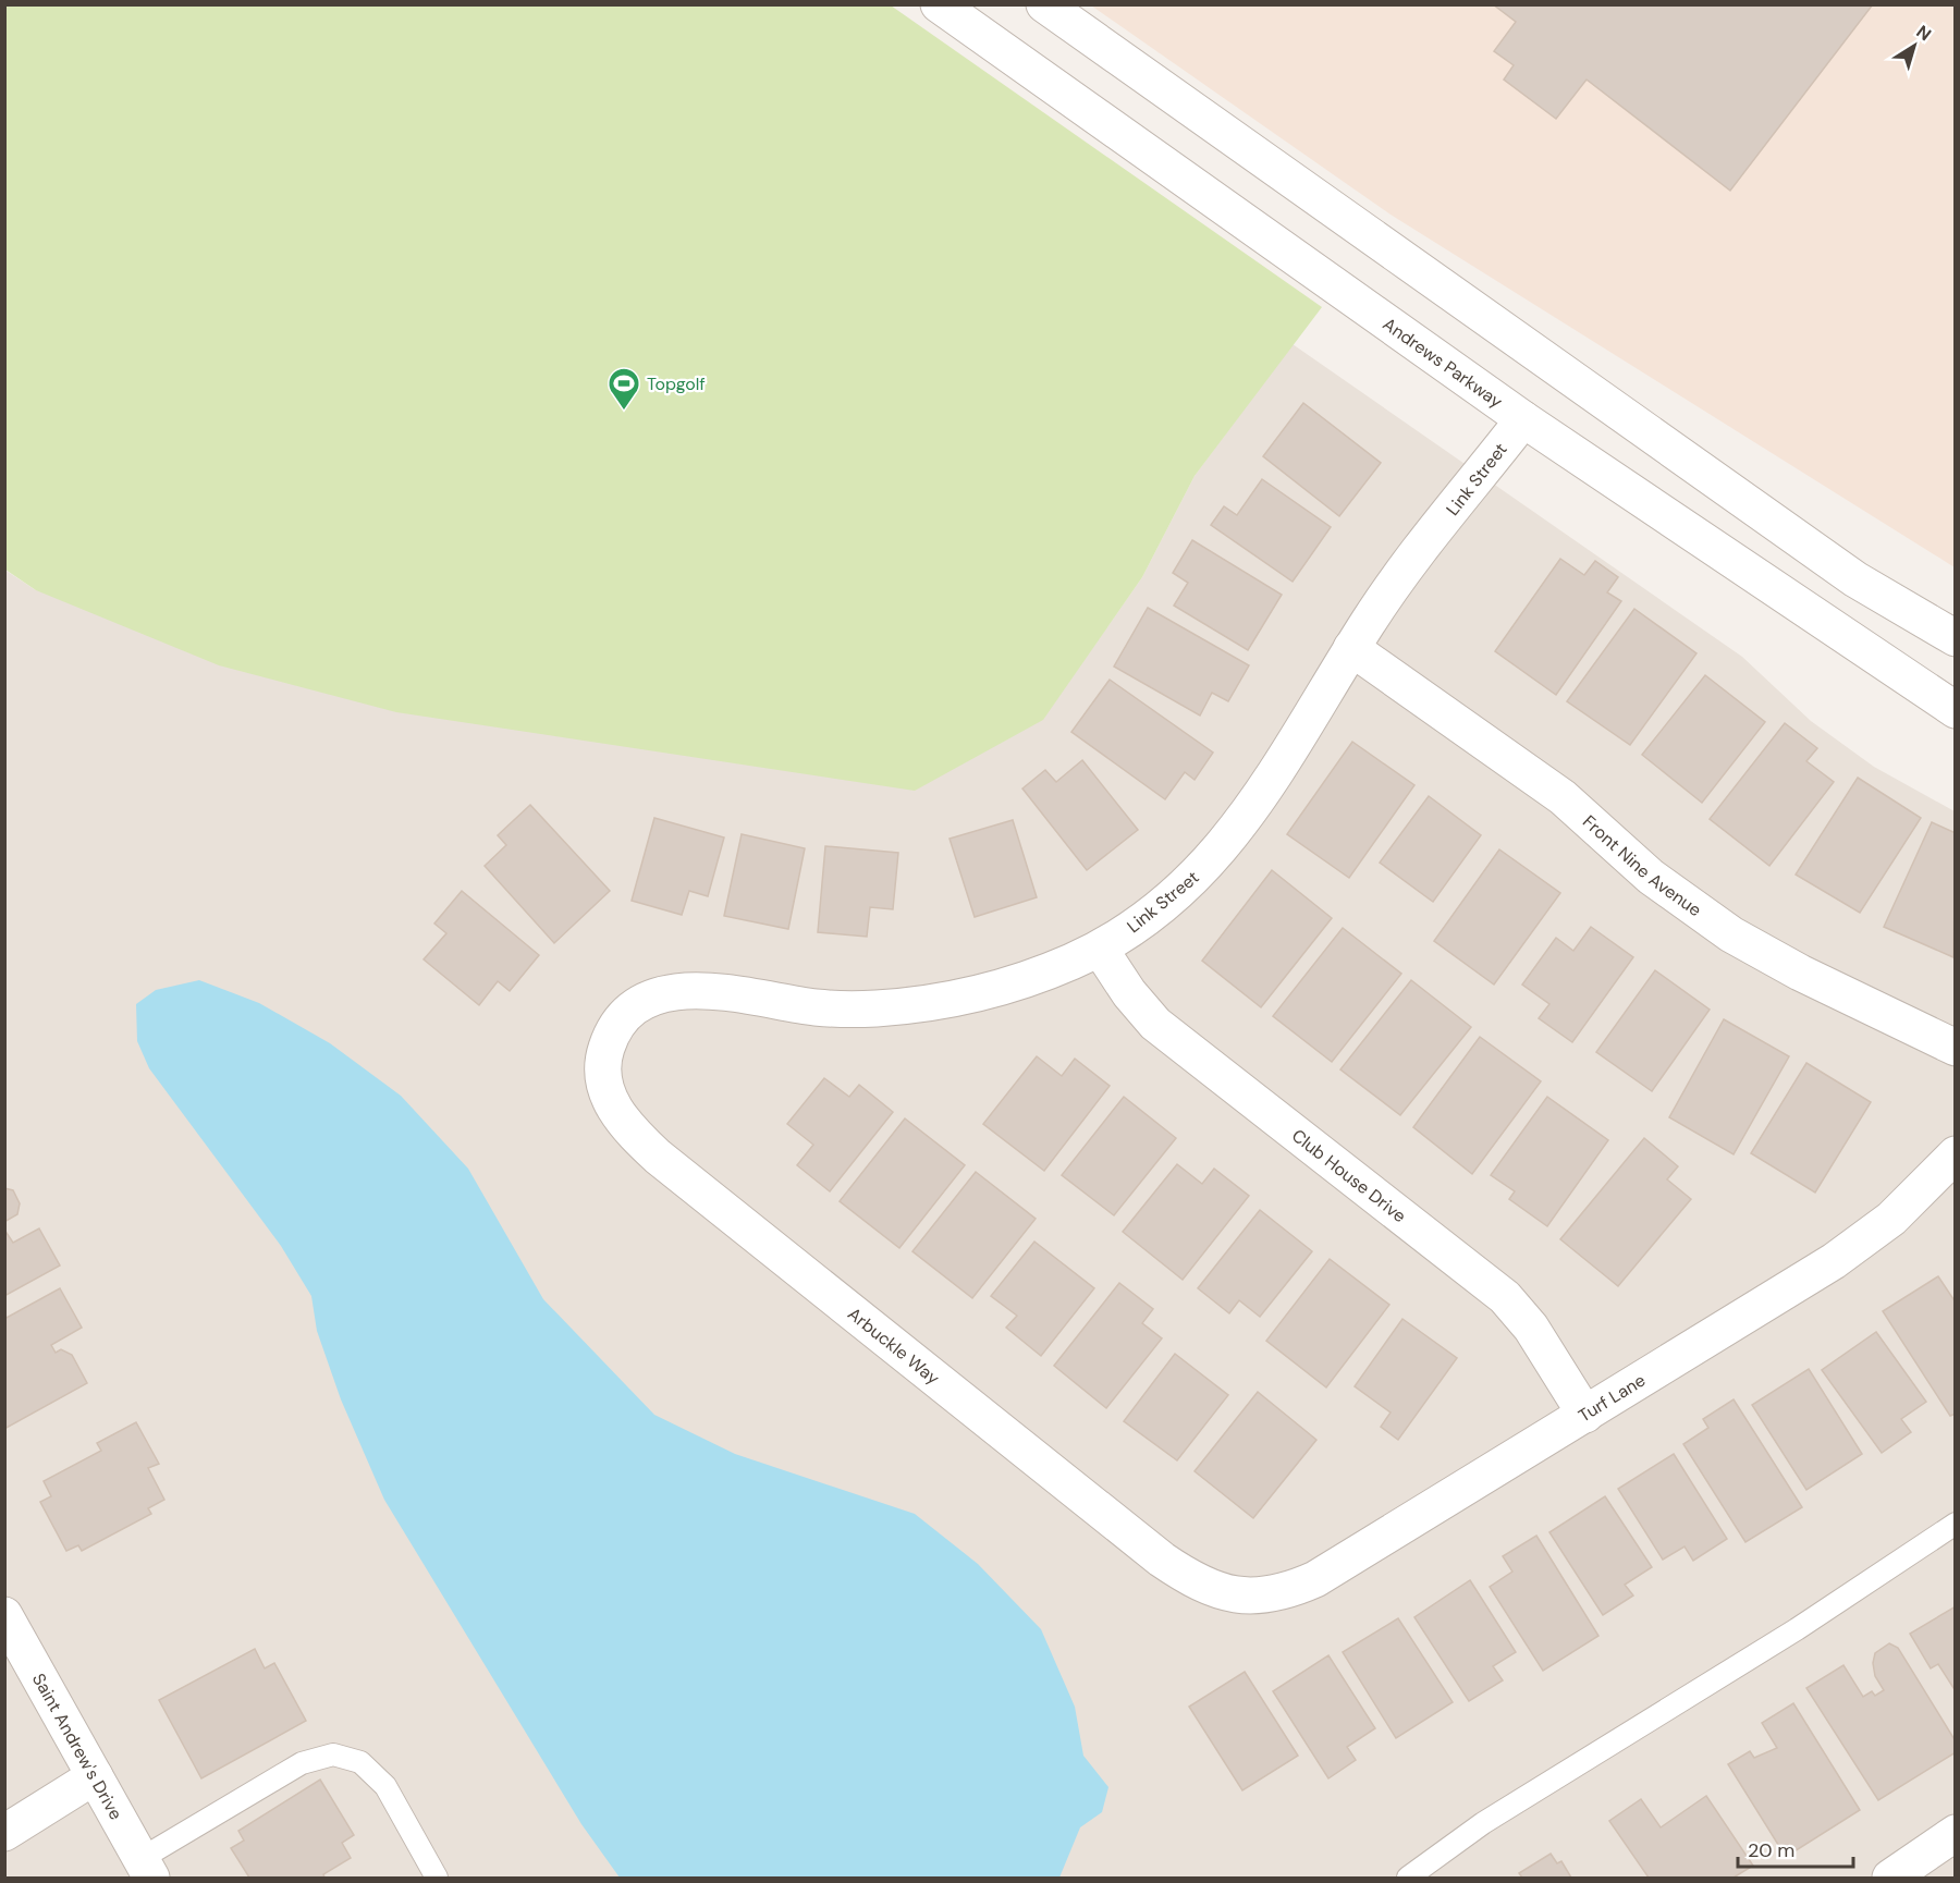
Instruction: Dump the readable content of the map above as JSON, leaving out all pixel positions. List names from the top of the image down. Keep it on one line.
{"streets":{"street":["Andrews Parkway","Link Street","Front Nine Avenue","Club House Drive","Arbuckle Way","Turf Lane","Saint Andrew's Drive"]},"crossings":[["Andrews Parkway","Link Street"],["Link Street","Front Nine Avenue"],["Link Street","Club House Drive"],["Link Street","Arbuckle Way"],["Club House Drive","Turf Lane"],["Arbuckle Way","Turf Lane"]],"places":{"sports":["Topgolf"]},"scale_bar":"20 m","north":"top right"}
